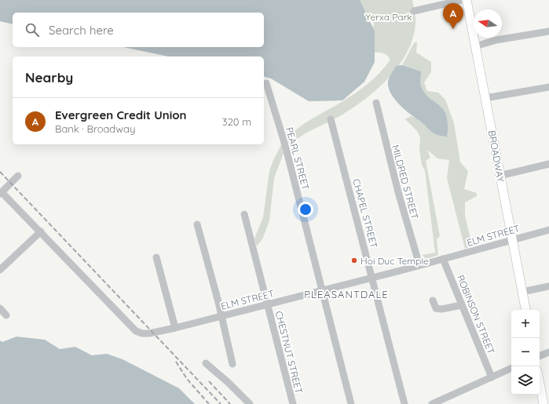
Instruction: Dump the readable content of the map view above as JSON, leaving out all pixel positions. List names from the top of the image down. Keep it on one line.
{"streets":{"main road":["BROADWAY"],"street":["PEARL STREET","MILDRED STREET","CHAPEL STREET","ELM STREET","ROBINSON STREET","CHESTNUT STREET"]},"crossings":[["BROADWAY","ELM STREET"],["PEARL STREET","ELM STREET"],["MILDRED STREET","ELM STREET"],["CHAPEL STREET","ELM STREET"],["ELM STREET","ROBINSON STREET"],["ELM STREET","CHESTNUT STREET"]],"districts":["PLEASANTDALE"],"parks":["Yerxa Park"],"places":["Hoi Duc Temple"],"north":"left","page":{"pins":"A","search":"Search here","heading":"Nearby","list":[{"mark":"A","name":"Evergreen Credit Union","note":"Bank · Broadway","value":"320 m"}],"map_buttons":["+","−"]}}
